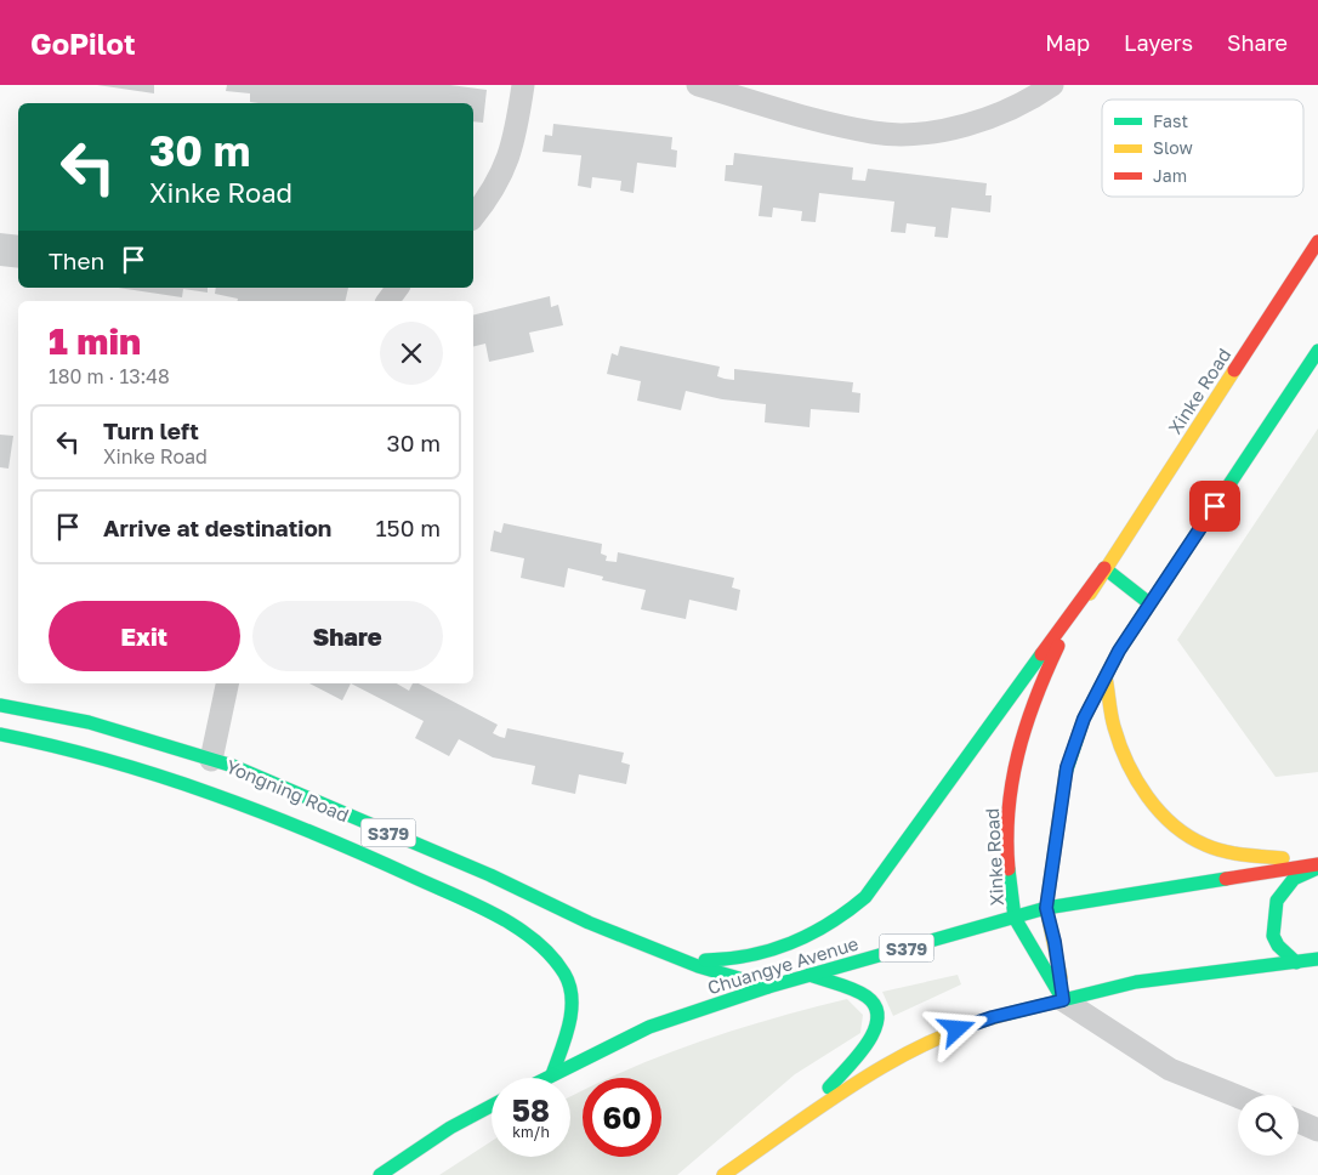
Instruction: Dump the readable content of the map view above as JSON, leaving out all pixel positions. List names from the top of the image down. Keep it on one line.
{"streets":{"main road":["Xinke Road","Yongning Road","S379","Chuangye Avenue"]},"crossings":[["Xinke Road","Chuangye Avenue"],["Yongning Road","Chuangye Avenue"]],"legend":["Fast","Slow","Jam"],"page":{"header":"GoPilot","nav":["Map","Layers","Share"],"turn":["30 m","Xinke Road"],"then":"Then","heading":["1 min","180 m · 13:48"],"list":[{"name":"Turn left","note":"Xinke Road","value":"30 m"},{"name":"Arrive at destination","value":"150 m"}],"buttons":["Exit","Share"],"speed":"58 km/h","limit":"60"}}
